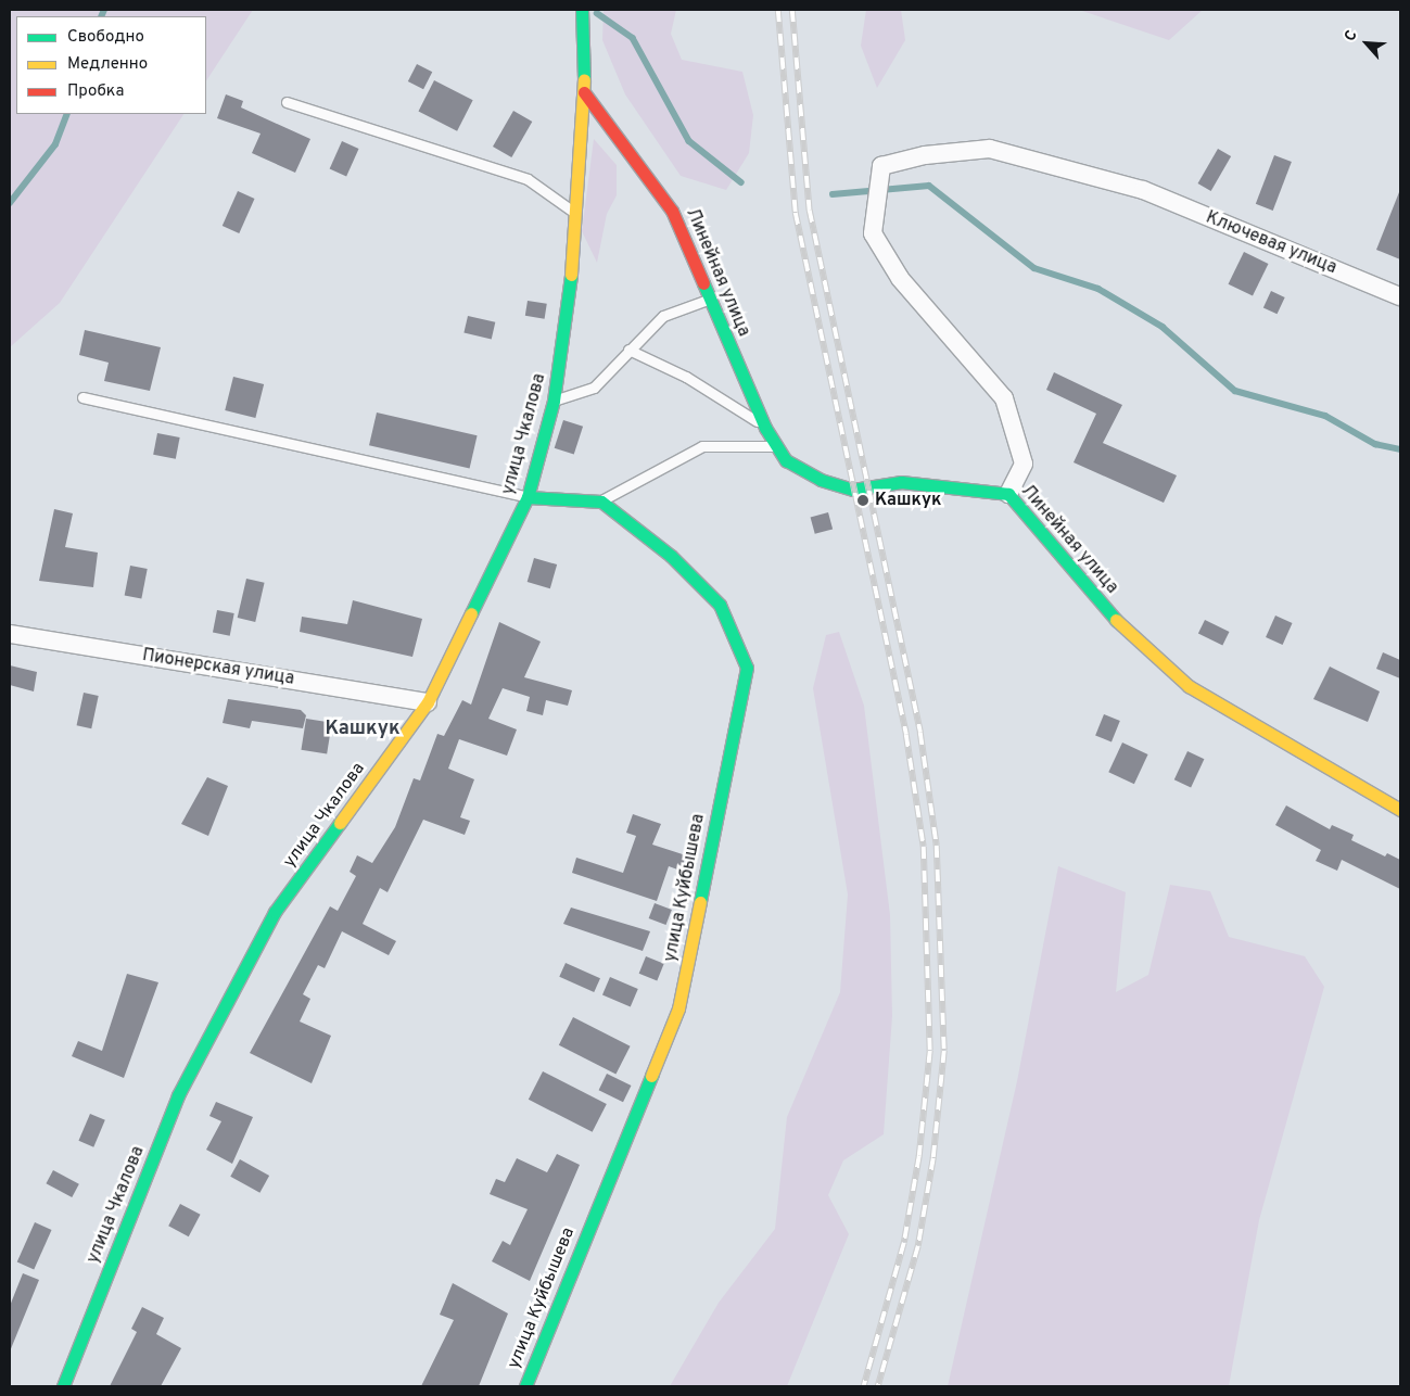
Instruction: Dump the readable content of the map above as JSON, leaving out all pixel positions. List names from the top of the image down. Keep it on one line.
{"streets":{"street":["Ключевая улица","Линейная улица","улица Чкалова","Пионерская улица","улица Куйбышева"]},"crossings":[["Ключевая улица","Линейная улица"],["Линейная улица","улица Чкалова"],["улица Чкалова","Пионерская улица"]],"districts":["Кашкук"],"places":["Кашкук"],"legend":["Свободно","Медленно","Пробка"],"north":"top left"}
